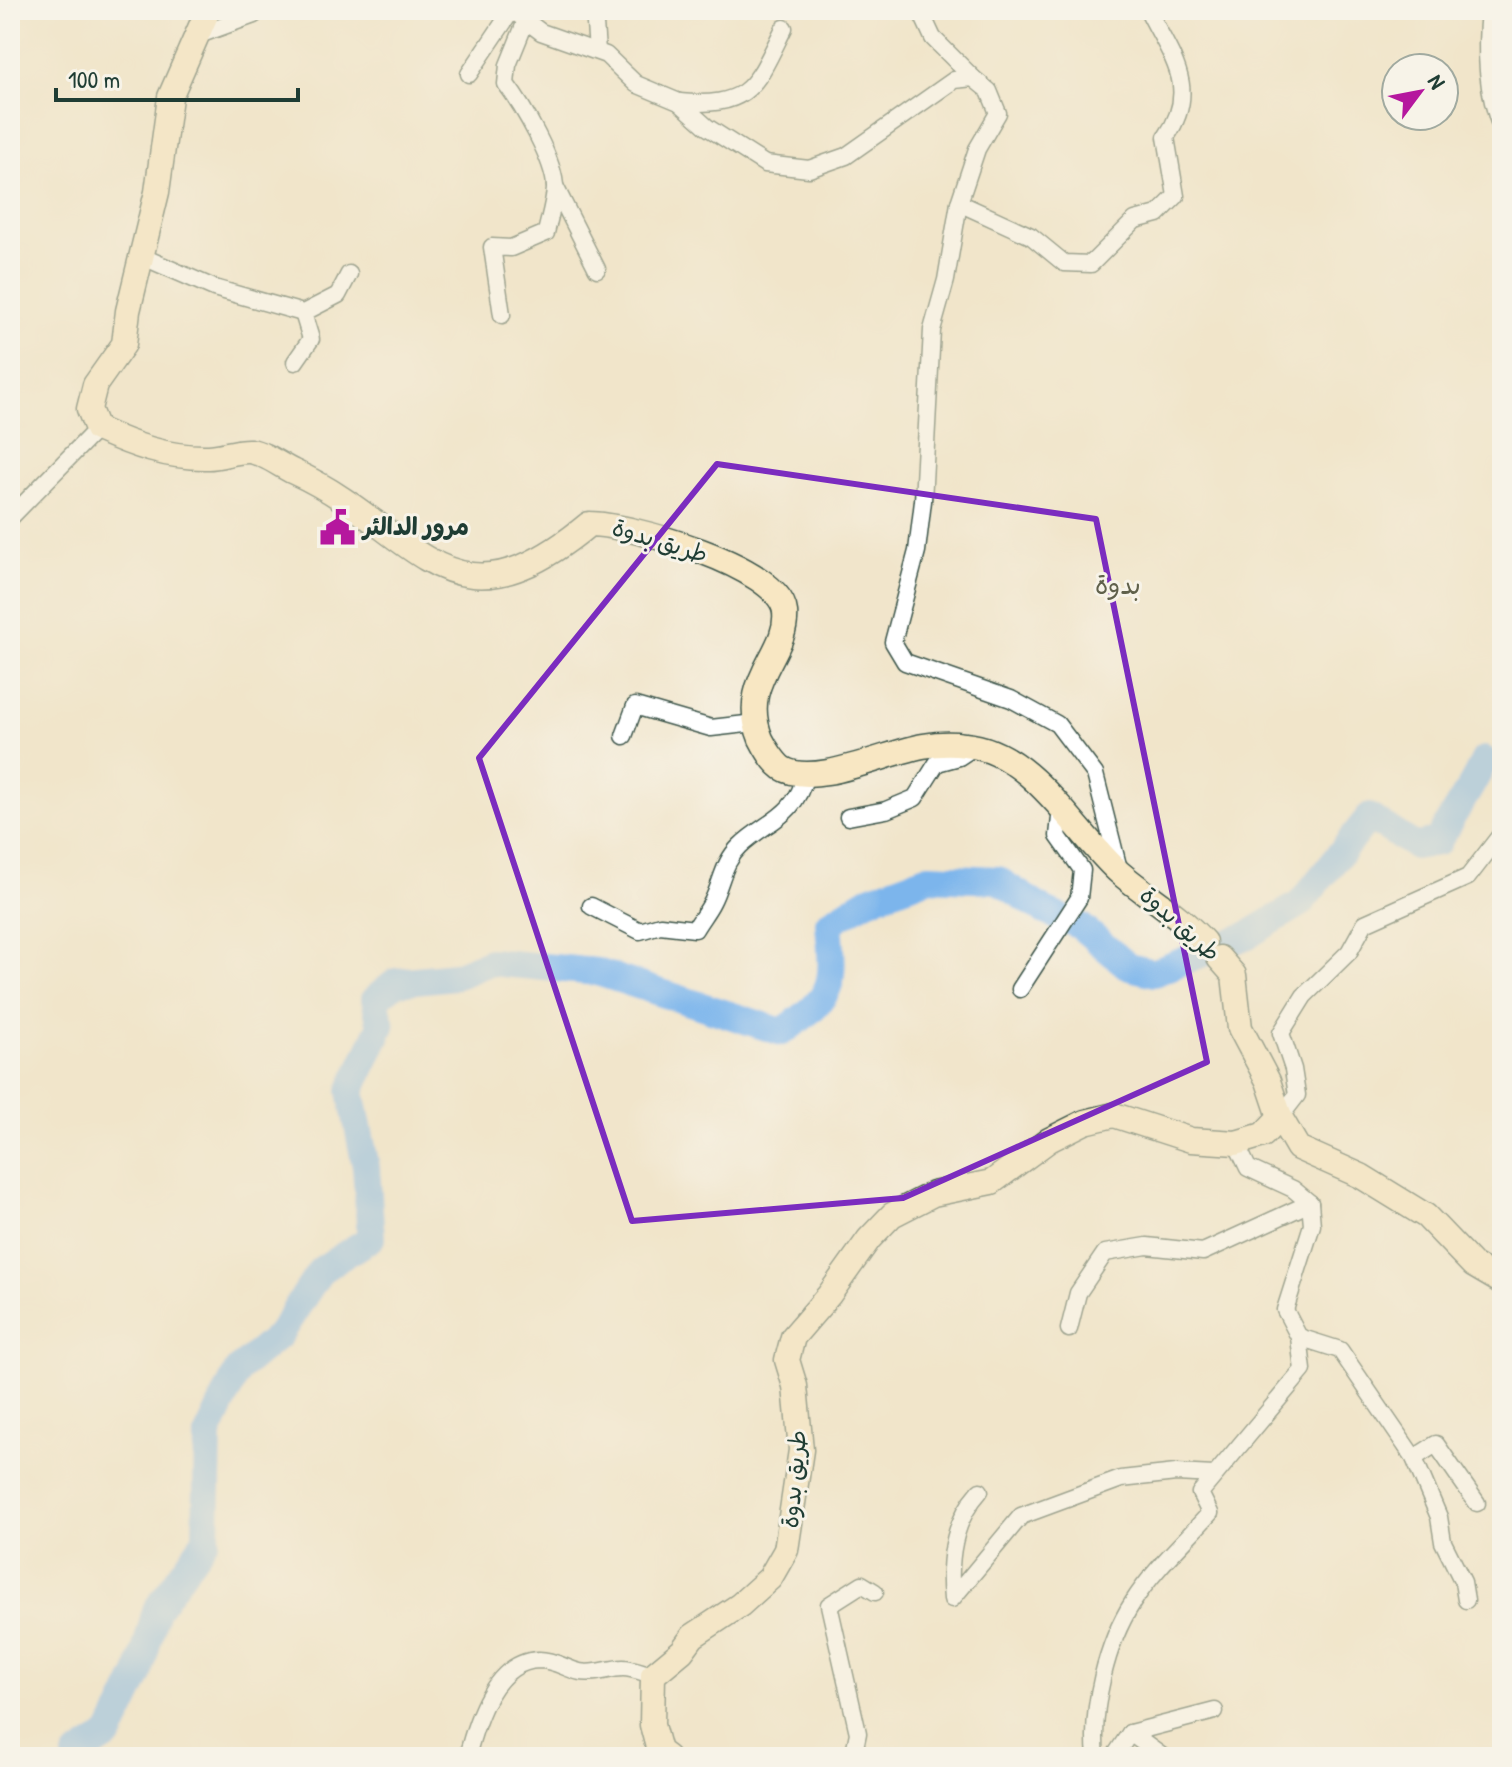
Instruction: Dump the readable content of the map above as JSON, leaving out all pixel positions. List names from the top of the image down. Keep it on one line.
{"streets":{"street":["طريق بدوة"]},"districts":["بدوة"],"places":{"public building":["مرور الدالئر"]},"scale_bar":"100 m","north":"top right"}
